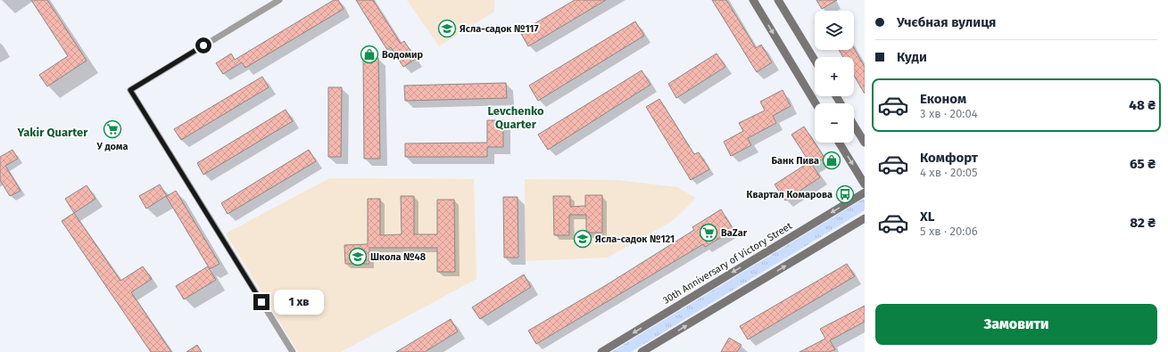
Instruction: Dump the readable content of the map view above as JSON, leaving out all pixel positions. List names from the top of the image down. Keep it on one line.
{"streets":{"street":["30th Anniversary of Victory Street"]},"districts":["Levchenko Quarter","Yakir Quarter"],"places":{"school or university":["Ясла-садок №117","Ясла-садок №121","Школа №48"],"shop":["Водомир","Банк Пива"],"supermarket":["У дома","BaZar"],"bus stop":["Квартал Комарова"]},"page":{"banner":["Учєбная вулиця","Куди"],"map_buttons":["+","−"],"list":[{"name":"Економ","note":"3 хв · 20:04","value":"48 ₴"},{"name":"Комфорт","note":"4 хв · 20:05","value":"65 ₴"},{"name":"XL","note":"5 хв · 20:06","value":"82 ₴"}],"bubble":"1 хв","buttons":"Замовити"}}
